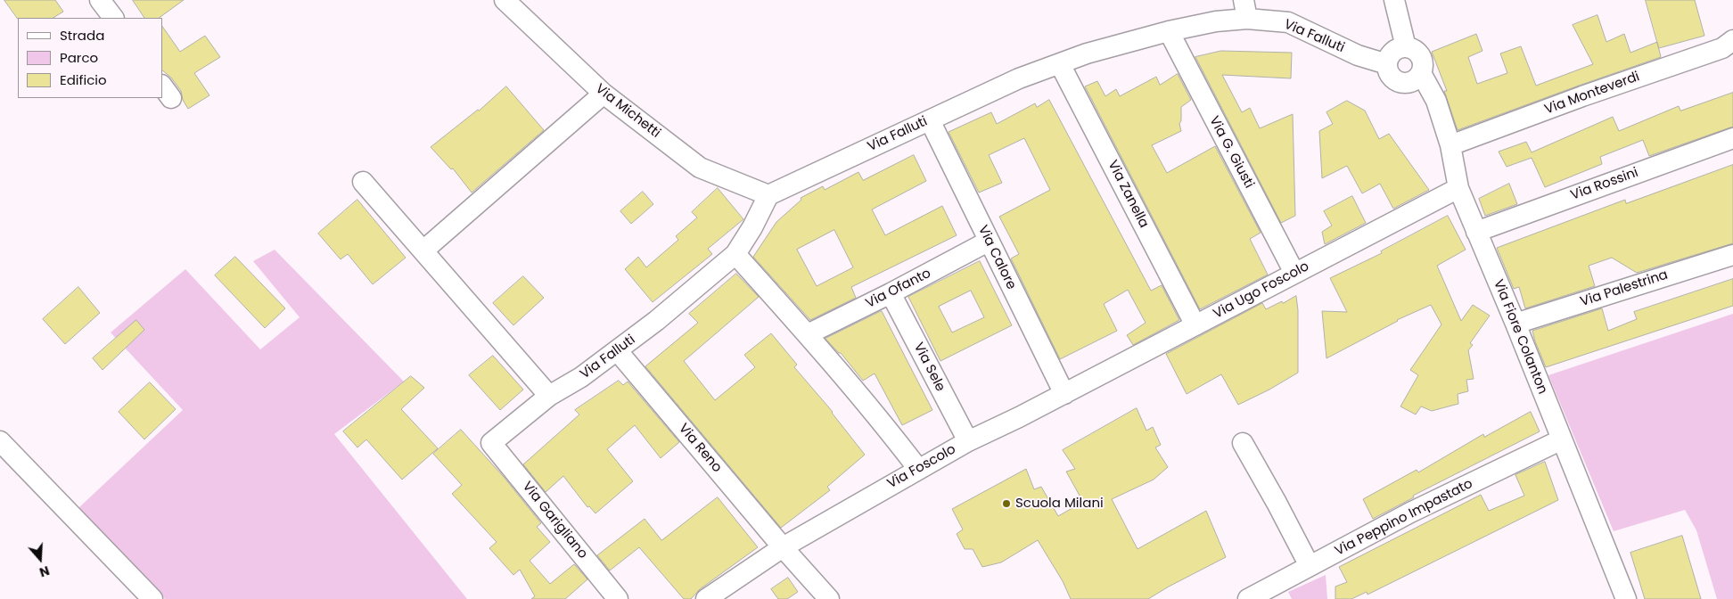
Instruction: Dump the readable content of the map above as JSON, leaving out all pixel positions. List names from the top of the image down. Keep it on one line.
{"streets":{"street":["Via Falluti","Via Monteverdi","Via Michetti","Via G. Giusti","Via Rossini","Via Zanella","Via Calore","Via Ofanto","Via Palestrina","Via Ugo Foscolo","Via Fiore Colanton","Via Sele","Via Reno","Via Foscolo","Via Peppino Impastato","Via Garigliano"]},"crossings":[["Via Falluti","Via Michetti"],["Via Falluti","Via G. Giusti"],["Via Falluti","Via Zanella"],["Via Falluti","Via Calore"],["Via Falluti","Via Fiore Colanton"],["Via Falluti","Via Reno"],["Via Falluti","Via Garigliano"],["Via Monteverdi","Via Fiore Colanton"],["Via G. Giusti","Via Ugo Foscolo"],["Via Rossini","Via Fiore Colanton"],["Via Zanella","Via Ugo Foscolo"],["Via Calore","Via Ofanto"],["Via Calore","Via Ugo Foscolo"],["Via Calore","Via Foscolo"],["Via Ofanto","Via Sele"],["Via Palestrina","Via Fiore Colanton"],["Via Ugo Foscolo","Via Fiore Colanton"],["Via Ugo Foscolo","Via Foscolo"],["Via Fiore Colanton","Via Peppino Impastato"],["Via Sele","Via Foscolo"],["Via Reno","Via Foscolo"]],"places":["Scuola Milani"],"legend":["Strada","Parco","Edificio"],"north":"bottom"}
